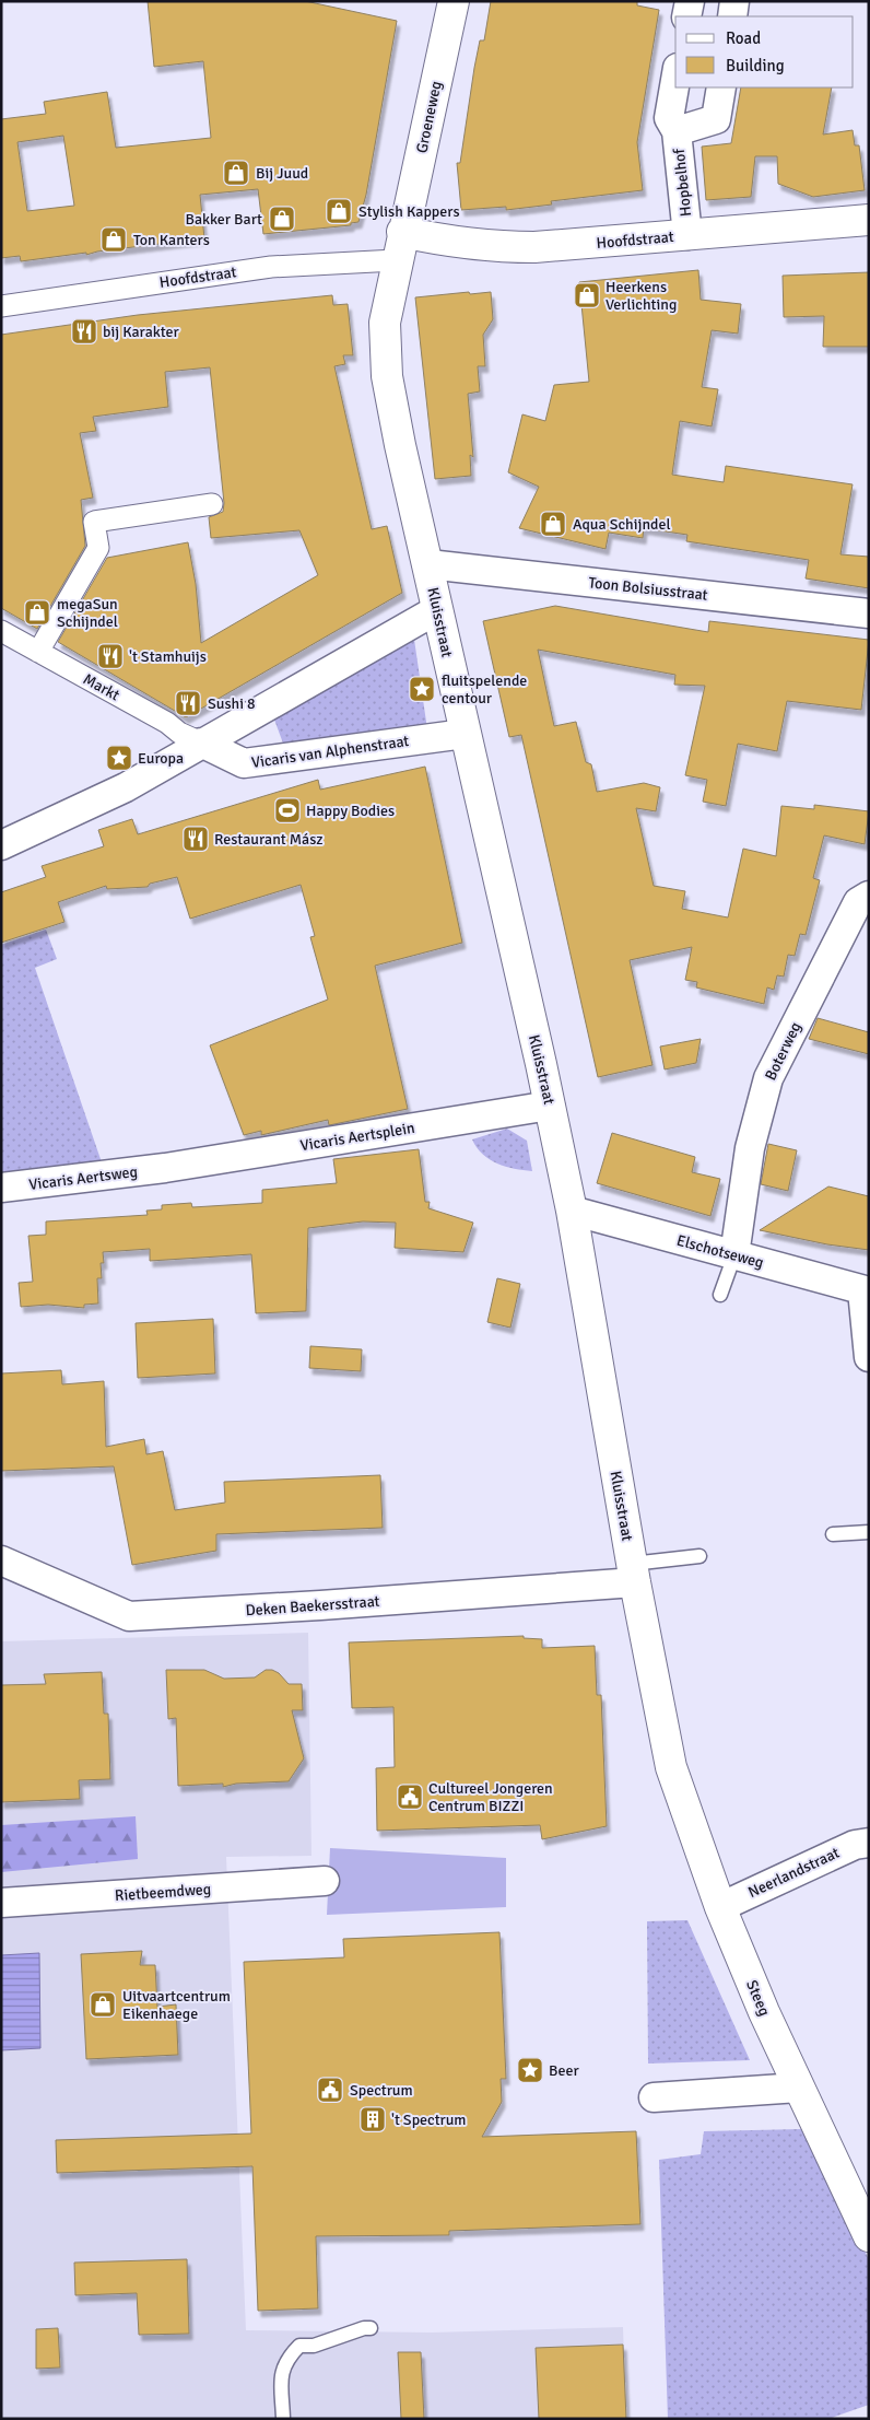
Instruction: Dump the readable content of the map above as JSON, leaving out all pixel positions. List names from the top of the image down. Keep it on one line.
{"streets":{"street":["Groeneweg","Hopbelhof","Hoofdstraat","Toon Bolsiusstraat","Kluisstraat","Markt","Vicaris van Alphenstraat","Boterweg","Vicaris Aertsplein","Vicaris Aertsweg","Elschotseweg","Deken Baekersstraat","Neerlandstraat","Rietbeemdweg","Steeg"]},"crossings":[["Groeneweg","Hoofdstraat"],["Groeneweg","Kluisstraat"],["Hopbelhof","Hoofdstraat"],["Hoofdstraat","Kluisstraat"],["Toon Bolsiusstraat","Kluisstraat"],["Kluisstraat","Vicaris van Alphenstraat"],["Kluisstraat","Vicaris Aertsplein"],["Kluisstraat","Elschotseweg"],["Kluisstraat","Deken Baekersstraat"],["Kluisstraat","Neerlandstraat"],["Kluisstraat","Steeg"],["Markt","Vicaris van Alphenstraat"],["Boterweg","Elschotseweg"],["Vicaris Aertsplein","Vicaris Aertsweg"],["Neerlandstraat","Steeg"]],"places":{"shop":["Bij Juud","Stylish Kappers","Bakker Bart","Ton Kanters","Heerkens Verlichting","Aqua Schijndel","megaSun Schijndel","Uitvaartcentrum Eikenhaege"],"restaurant":["bij Karakter","'t Stamhuijs","Sushi 8","Restaurant Mász"],"place":["fluitspelende centour","Europa","Beer"],"sports":["Happy Bodies"],"public building":["Cultureel Jongeren Centrum BIZZI","Spectrum"],"building":["'t Spectrum"]},"legend":["Road","Building"]}
